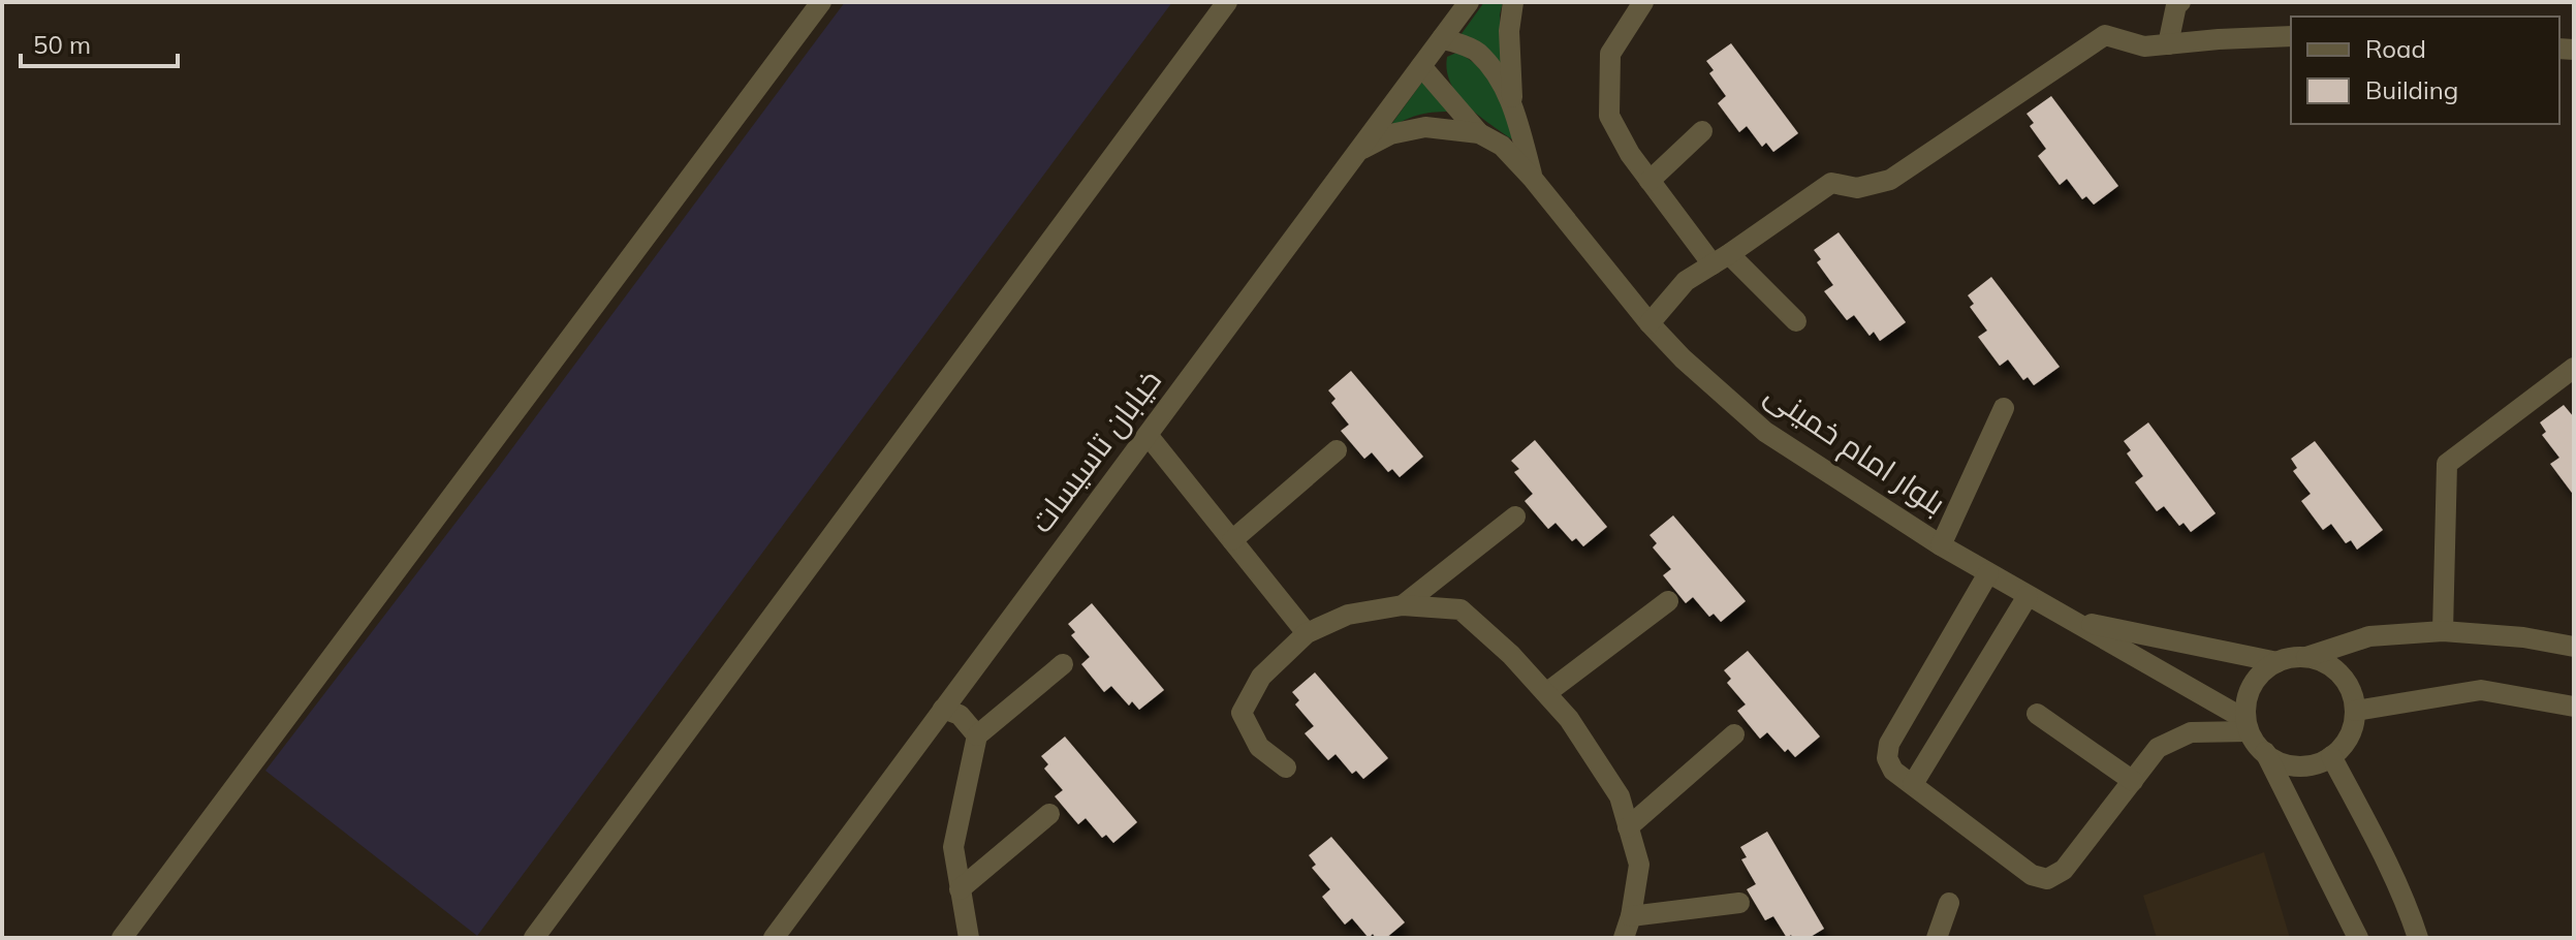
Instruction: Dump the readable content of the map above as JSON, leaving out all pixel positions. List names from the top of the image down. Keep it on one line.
{"streets":{"street":["بلوار امام خمینی","خیابان تاسیسات"]},"legend":["Road","Building"],"scale_bar":"50 m"}
